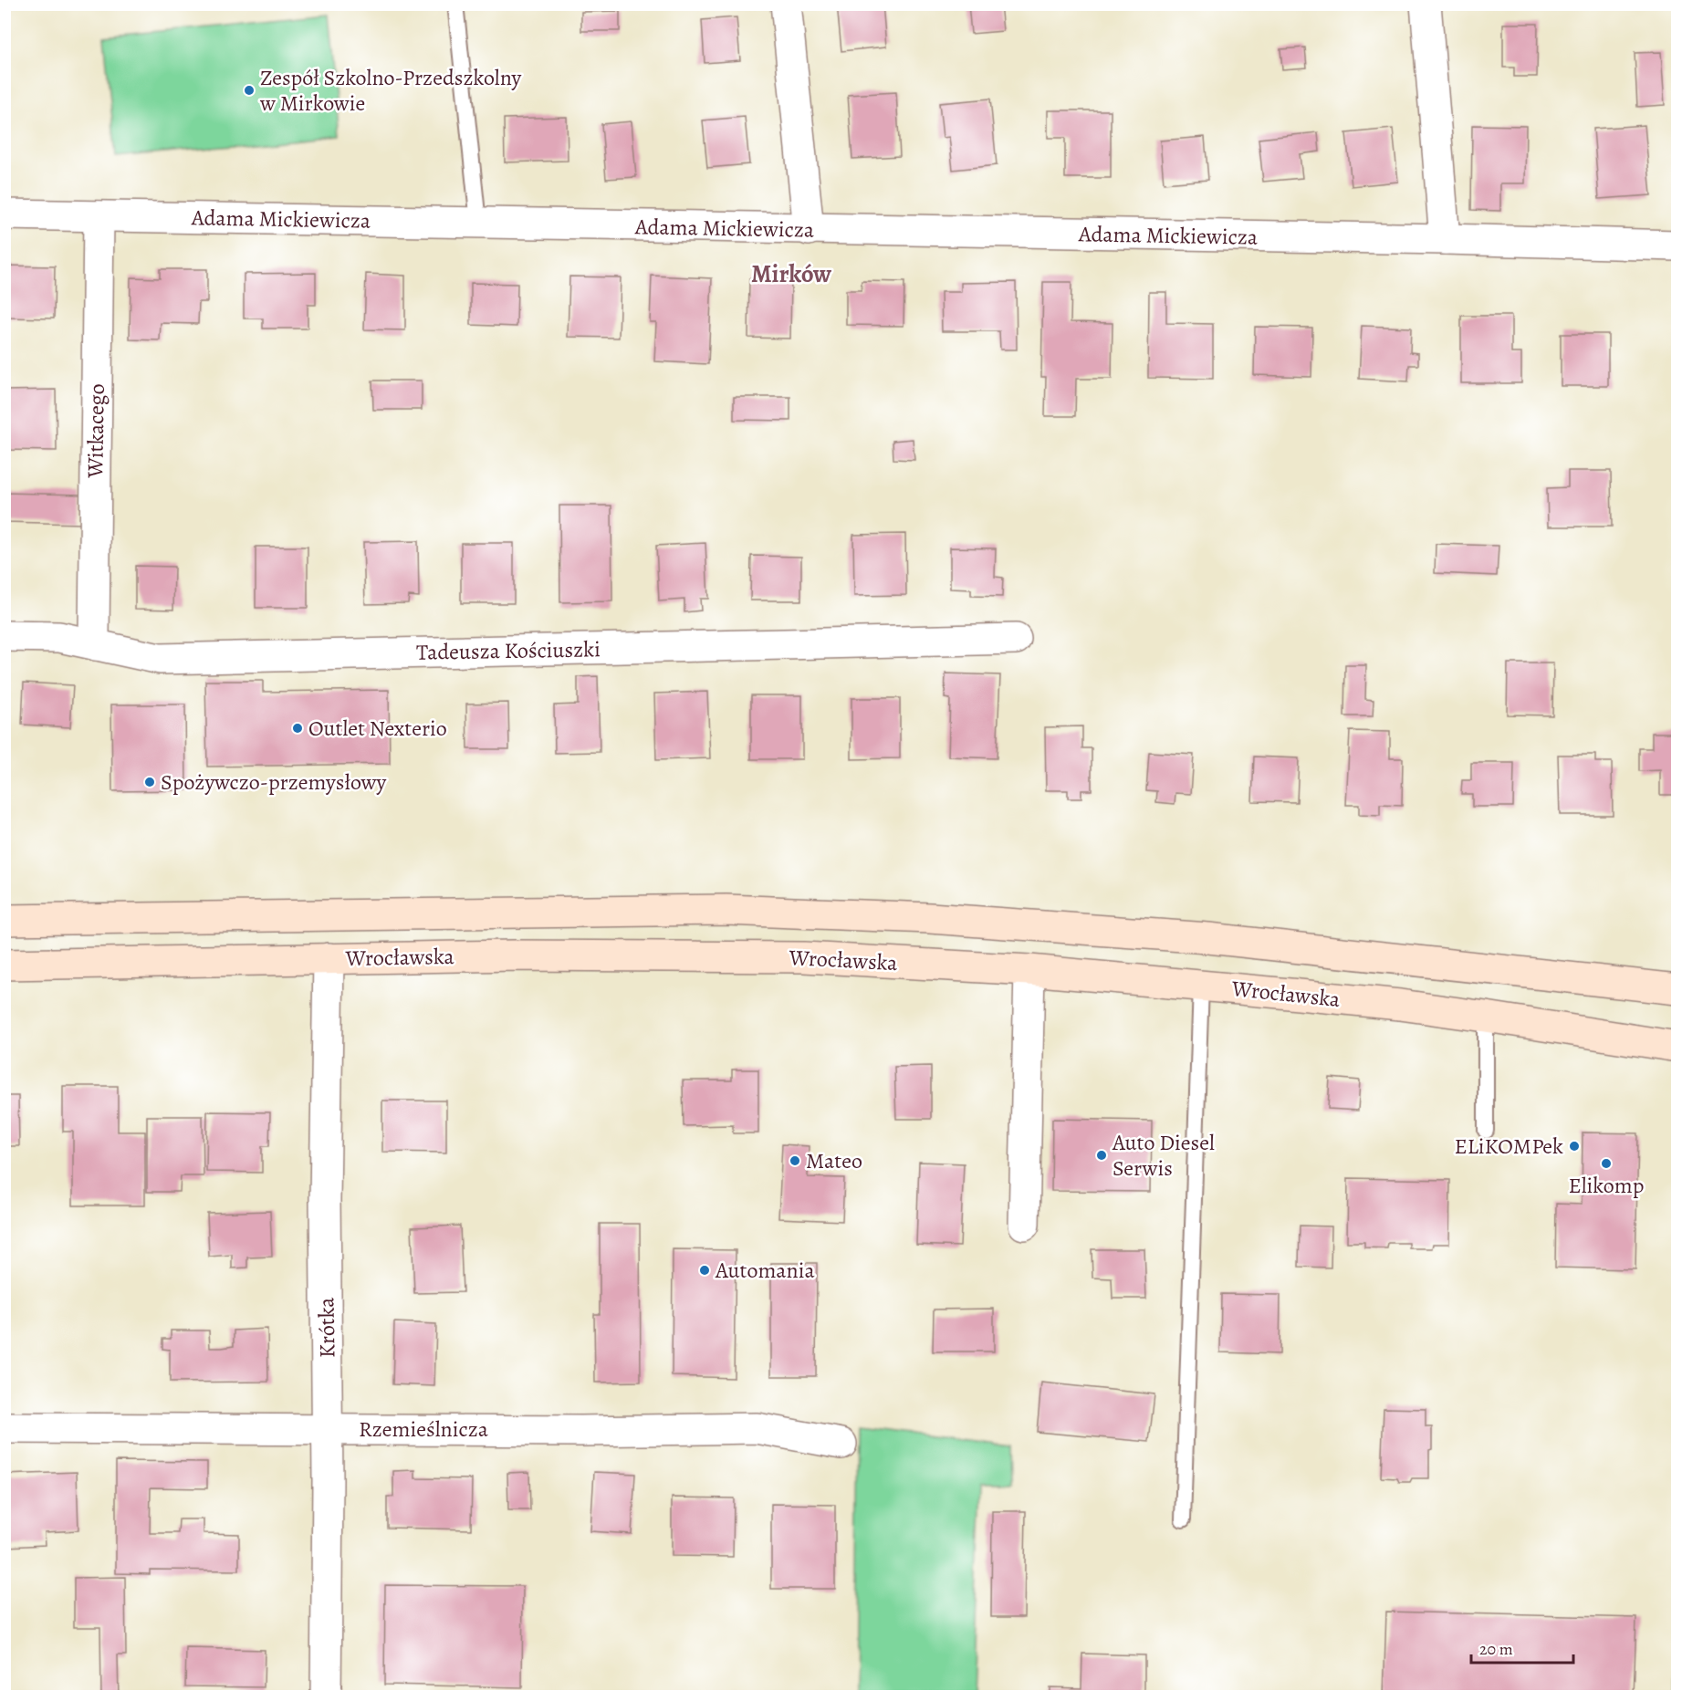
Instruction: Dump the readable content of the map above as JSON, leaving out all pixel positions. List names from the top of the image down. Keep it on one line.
{"streets":{"main road":["Wrocławska"],"street":["Adama Mickiewicza","Witkacego","Tadeusza Kościuszki","Krótka","Rzemieślnicza"]},"crossings":[["Adama Mickiewicza","Witkacego"],["Witkacego","Tadeusza Kościuszki"],["Wrocławska","Krótka"],["Krótka","Rzemieślnicza"]],"districts":["Mirków"],"places":["Zespół Szkolno-Przedszkolny w Mirkowie","Outlet Nexterio","Spożywczo-przemysłowy","ELiKOMPek","Auto Diesel Serwis","Mateo","Elikomp","Automania"],"scale_bar":"20 m"}
